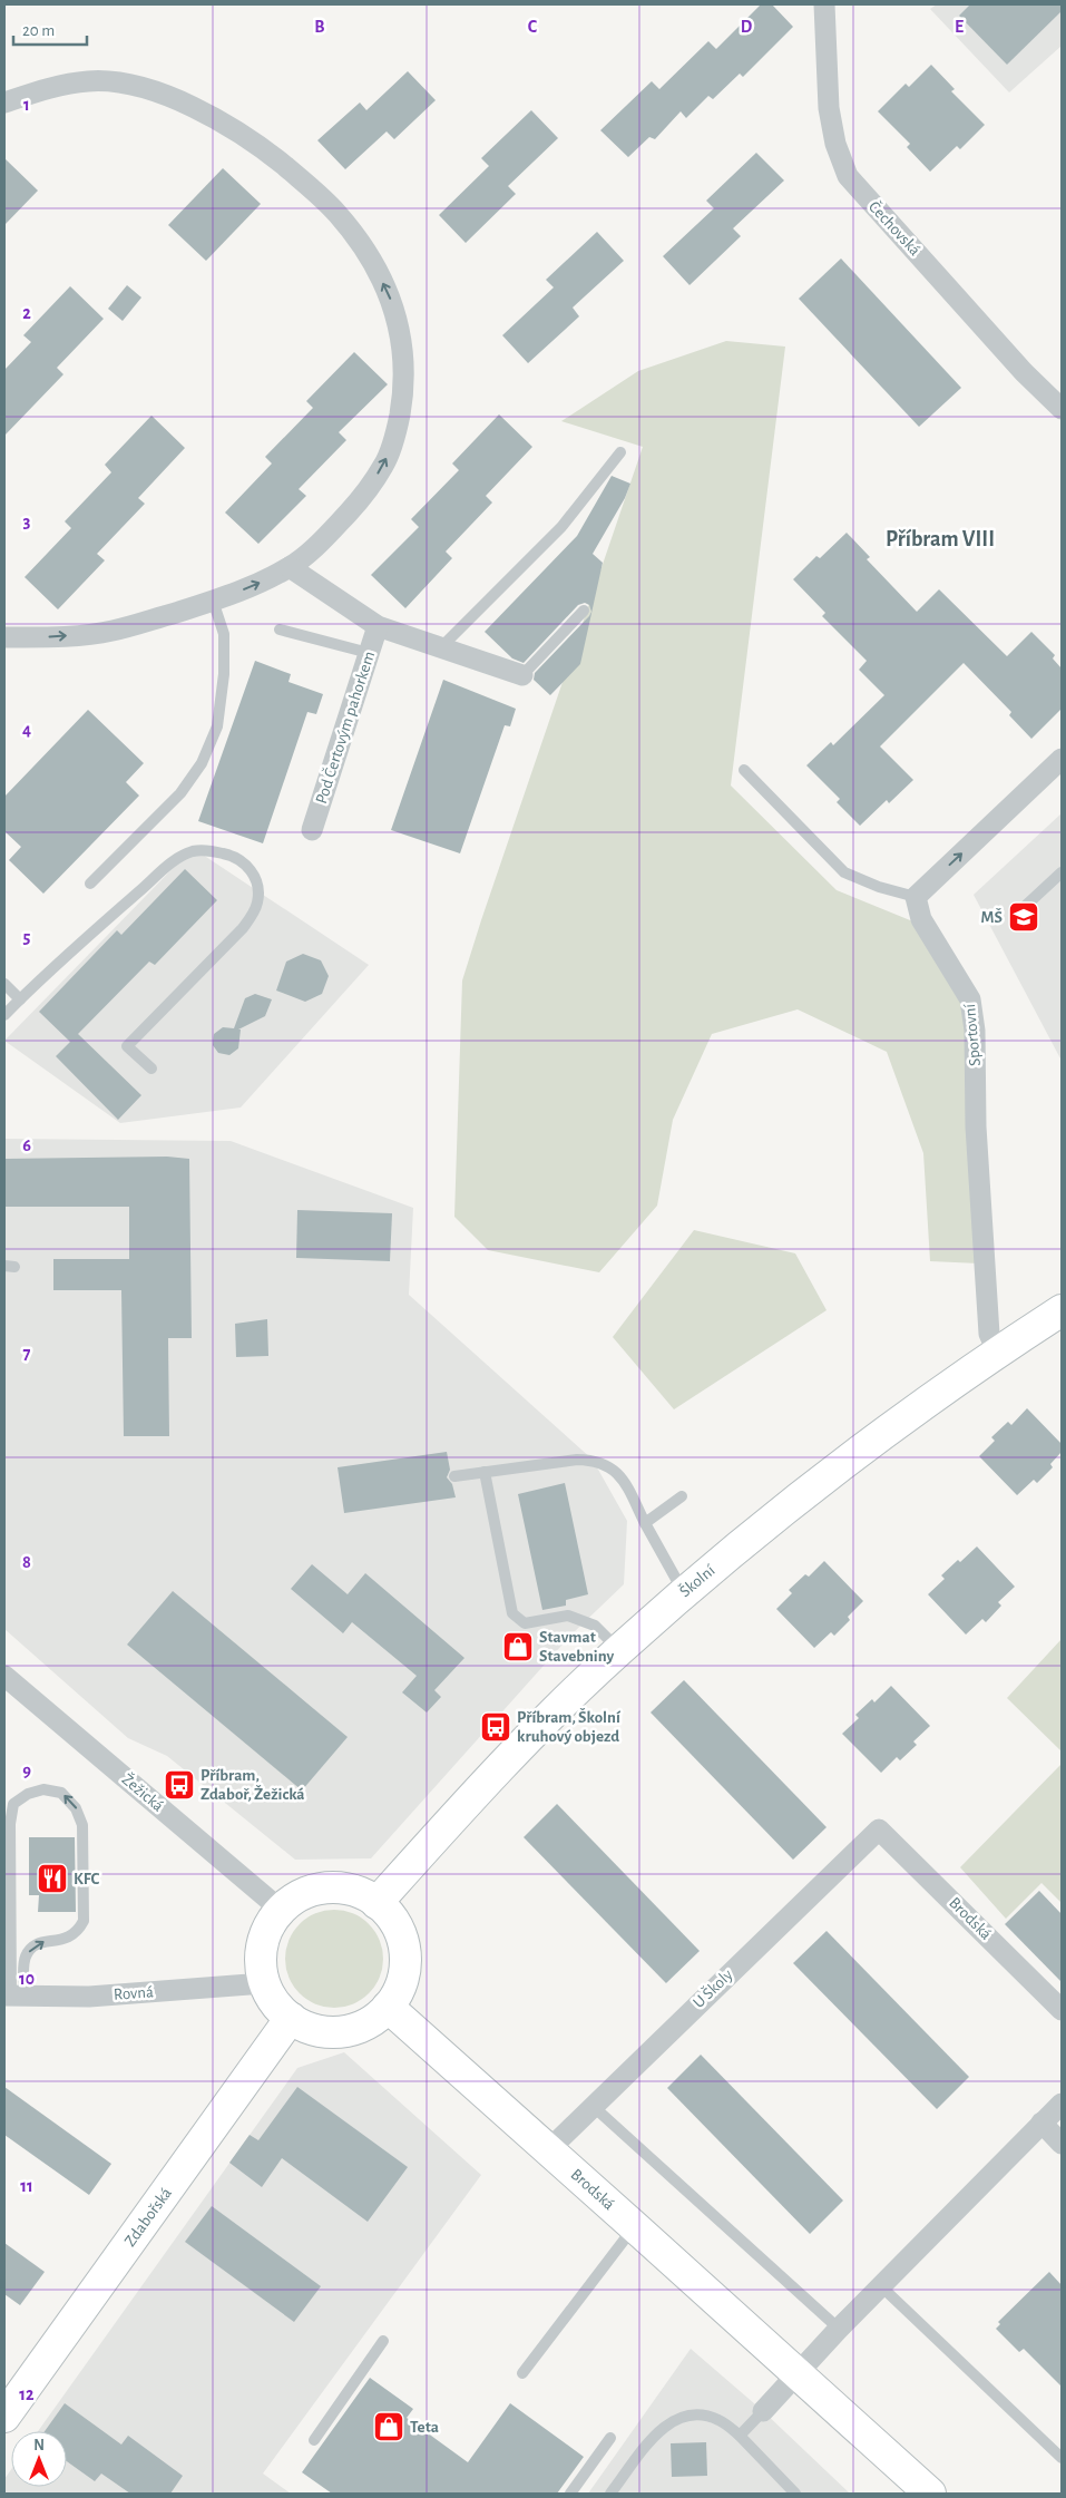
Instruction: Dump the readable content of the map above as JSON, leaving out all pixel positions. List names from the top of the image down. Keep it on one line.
{"streets":{"street":["Čechovská","Pod Čertovým pahorkem","Sportovní","Školní","Žežická","Brodská","U Školy","Rovná","Zdabořská"]},"crossings":[["Sportovní","Školní"],["Školní","Žežická"],["Školní","Brodská"],["Školní","Rovná"],["Školní","Zdabořská"],["Žežická","Brodská"],["Žežická","Rovná"],["Žežická","Zdabořská"],["Brodská","U Školy"],["Brodská","Rovná"],["Brodská","Zdabořská"],["Rovná","Zdabořská"]],"districts":["Příbram VIII"],"places":{"school or university":["MŠ"],"shop":["Stavmat Stavebniny","Teta"],"bus stop":["Příbram, Školní kruhový objezd","Příbram, Zdaboř, Žežická"],"restaurant":["KFC"]},"scale_bar":"20 m","north":"top","grid":{"columns":["B","C","D","E"],"rows":["1","2","3","4","5","6","7","8","9","10","11","12"]}}
